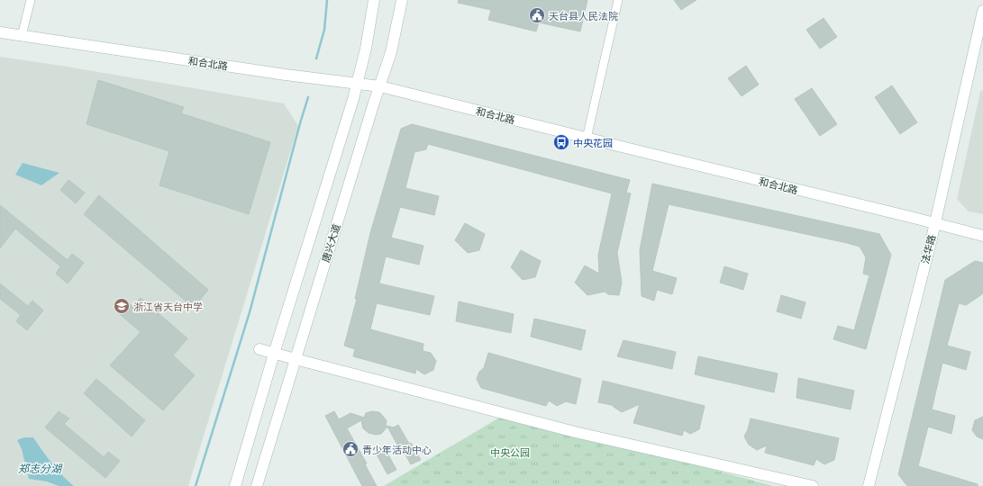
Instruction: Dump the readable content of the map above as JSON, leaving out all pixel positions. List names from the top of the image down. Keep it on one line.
{"streets":{"main road":["和合北路","唐兴大道","法华路"]},"crossings":[["和合北路","唐兴大道"],["和合北路","法华路"]],"water":["郑志分湖"],"parks":["中央公园"],"places":{"public building":["天台县人民法院","青少年活动中心"],"bus stop":["中央花园"],"school or university":["浙江省天台中学"]}}
